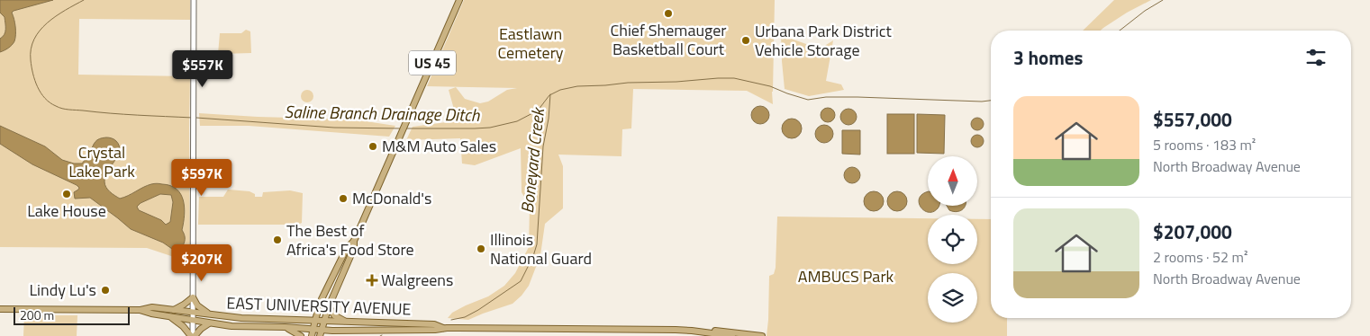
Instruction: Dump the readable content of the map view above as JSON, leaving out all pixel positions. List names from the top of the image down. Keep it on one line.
{"streets":{"main road":["US 45","EAST UNIVERSITY AVENUE"]},"crossings":[["US 45","EAST UNIVERSITY AVENUE"]],"water":["Saline Branch Drainage Ditch","Boneyard Creek"],"parks":["Eastlawn Cemetery","Crystal Lake Park","AMBUCS Park"],"places":{"other":["Chief Shemauger Basketball Court","Urbana Park District Vehicle Storage","M&M Auto Sales","Lake House","McDonald's","The Best of Africa's Food Store","Illinois National Guard","Lindy Lu's"],"health":["Walgreens"]},"scale_bar":"200 m","north":"top","page":{"heading":"3 homes","price":["$557K","$597K","$207K"],"list":[{"name":"$557,000","note":"5 rooms · 183 m² · North Broadway Avenue"},{"name":"$207,000","note":"2 rooms · 52 m² · North Broadway Avenue"}],"scale":"200 m"}}
